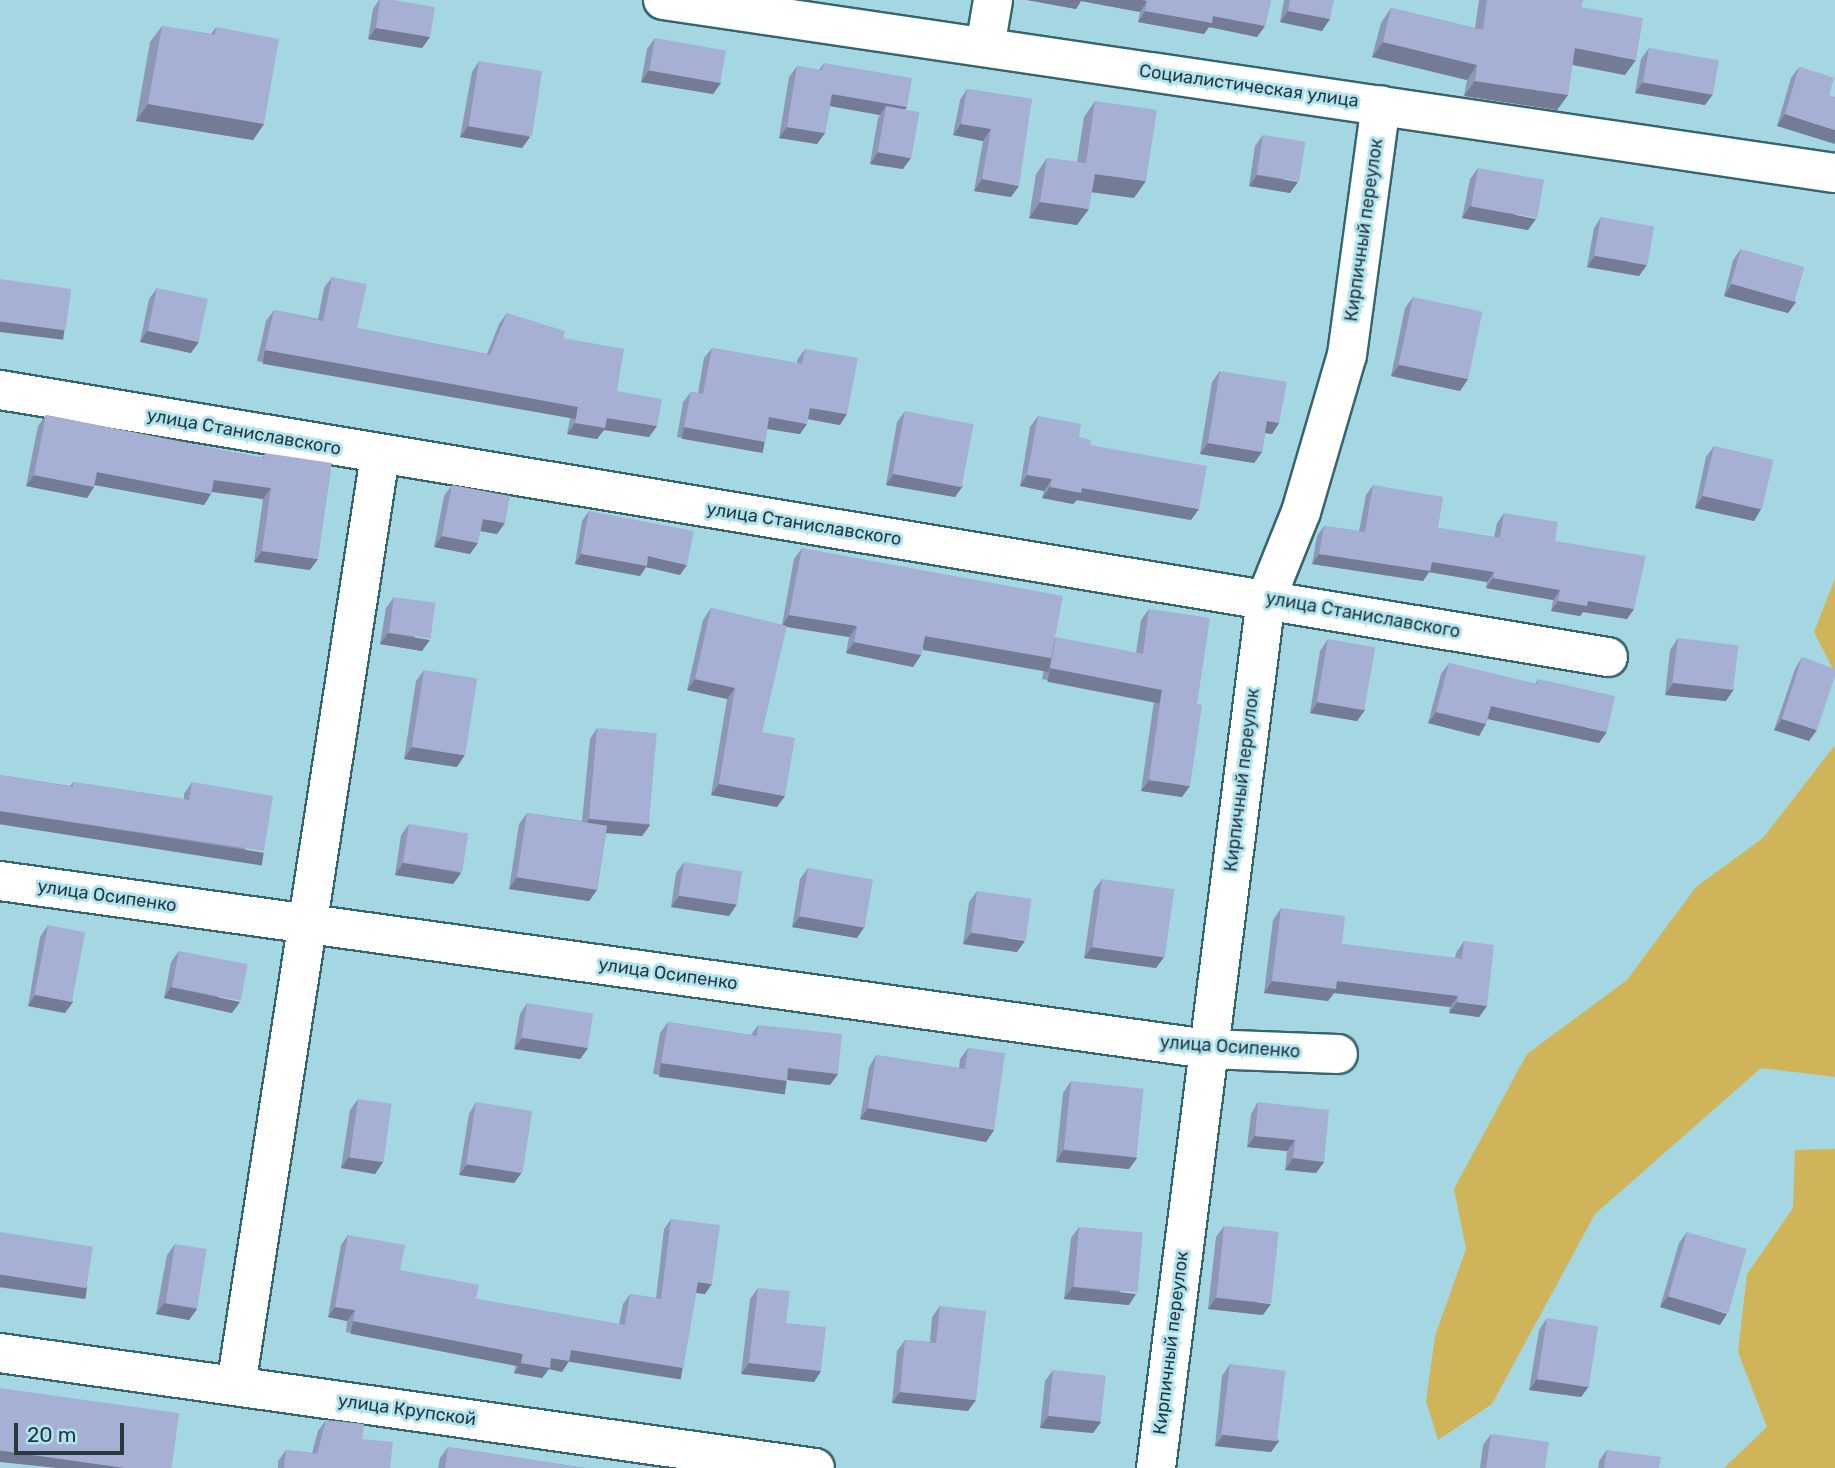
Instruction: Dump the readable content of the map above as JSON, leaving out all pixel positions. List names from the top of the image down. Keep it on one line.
{"streets":{"street":["Социалистическая улица","Кирпичный переулок","улица Станиславского","улица Осипенко","улица Крупской"]},"crossings":[["Социалистическая улица","Кирпичный переулок"],["Кирпичный переулок","улица Станиславского"],["Кирпичный переулок","улица Осипенко"]],"scale_bar":"20 m"}
